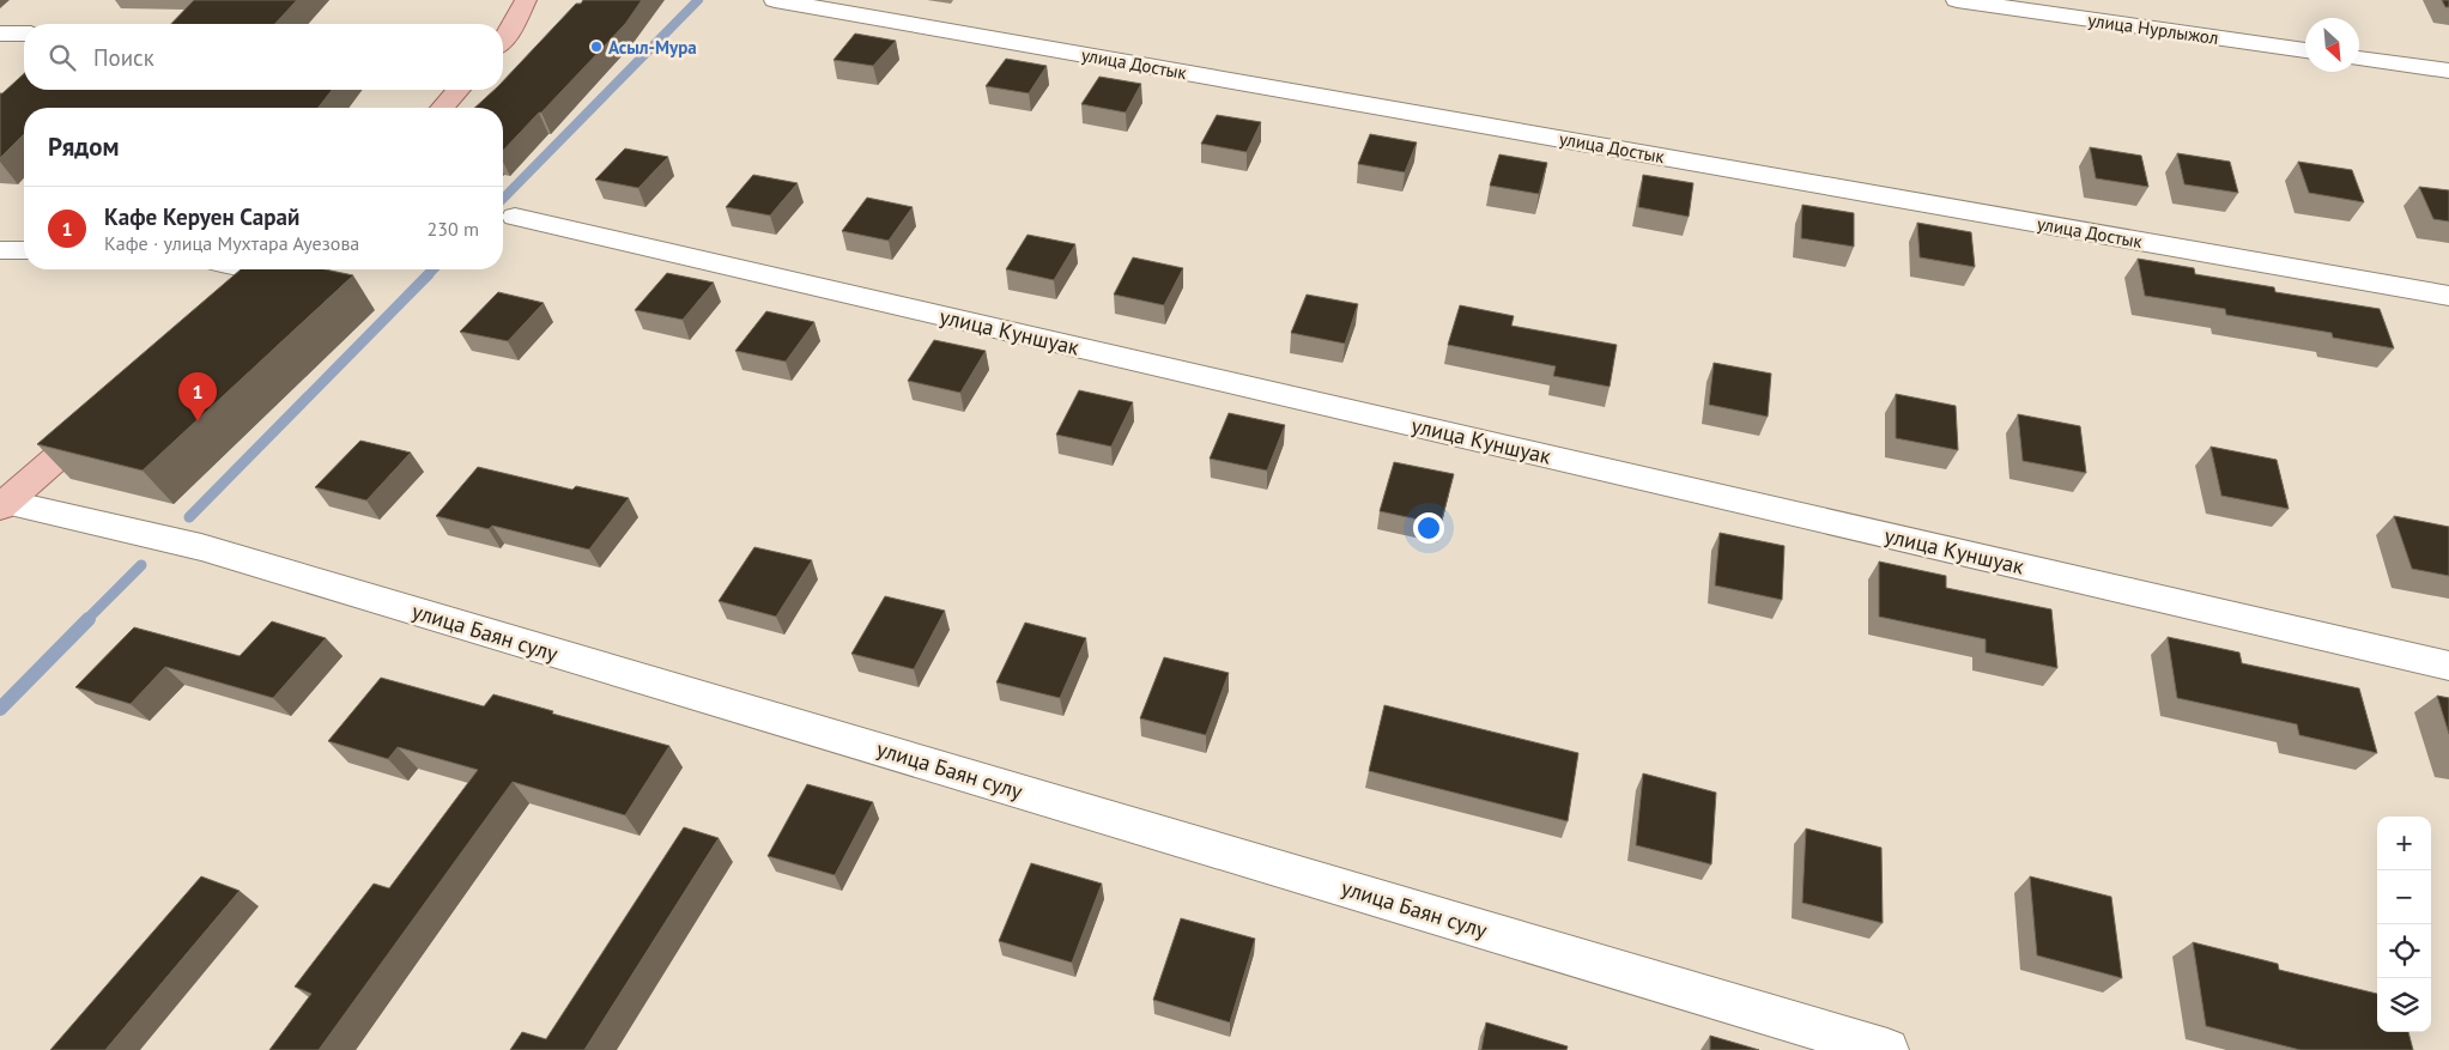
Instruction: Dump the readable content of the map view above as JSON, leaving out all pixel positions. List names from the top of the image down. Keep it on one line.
{"streets":{"street":["улица Нурлыжол","улица Достык","улица Куншуак","улица Баян сулу"]},"places":["Асыл-Мура"],"north":"bottom right","page":{"search":"Поиск","heading":"Рядом","list":[{"mark":"1","name":"Кафе Керуен Сарай","note":"Кафе · улица Мухтара Ауезова","value":"230 m"}],"pins":"1","map_buttons":["+","−"]}}
